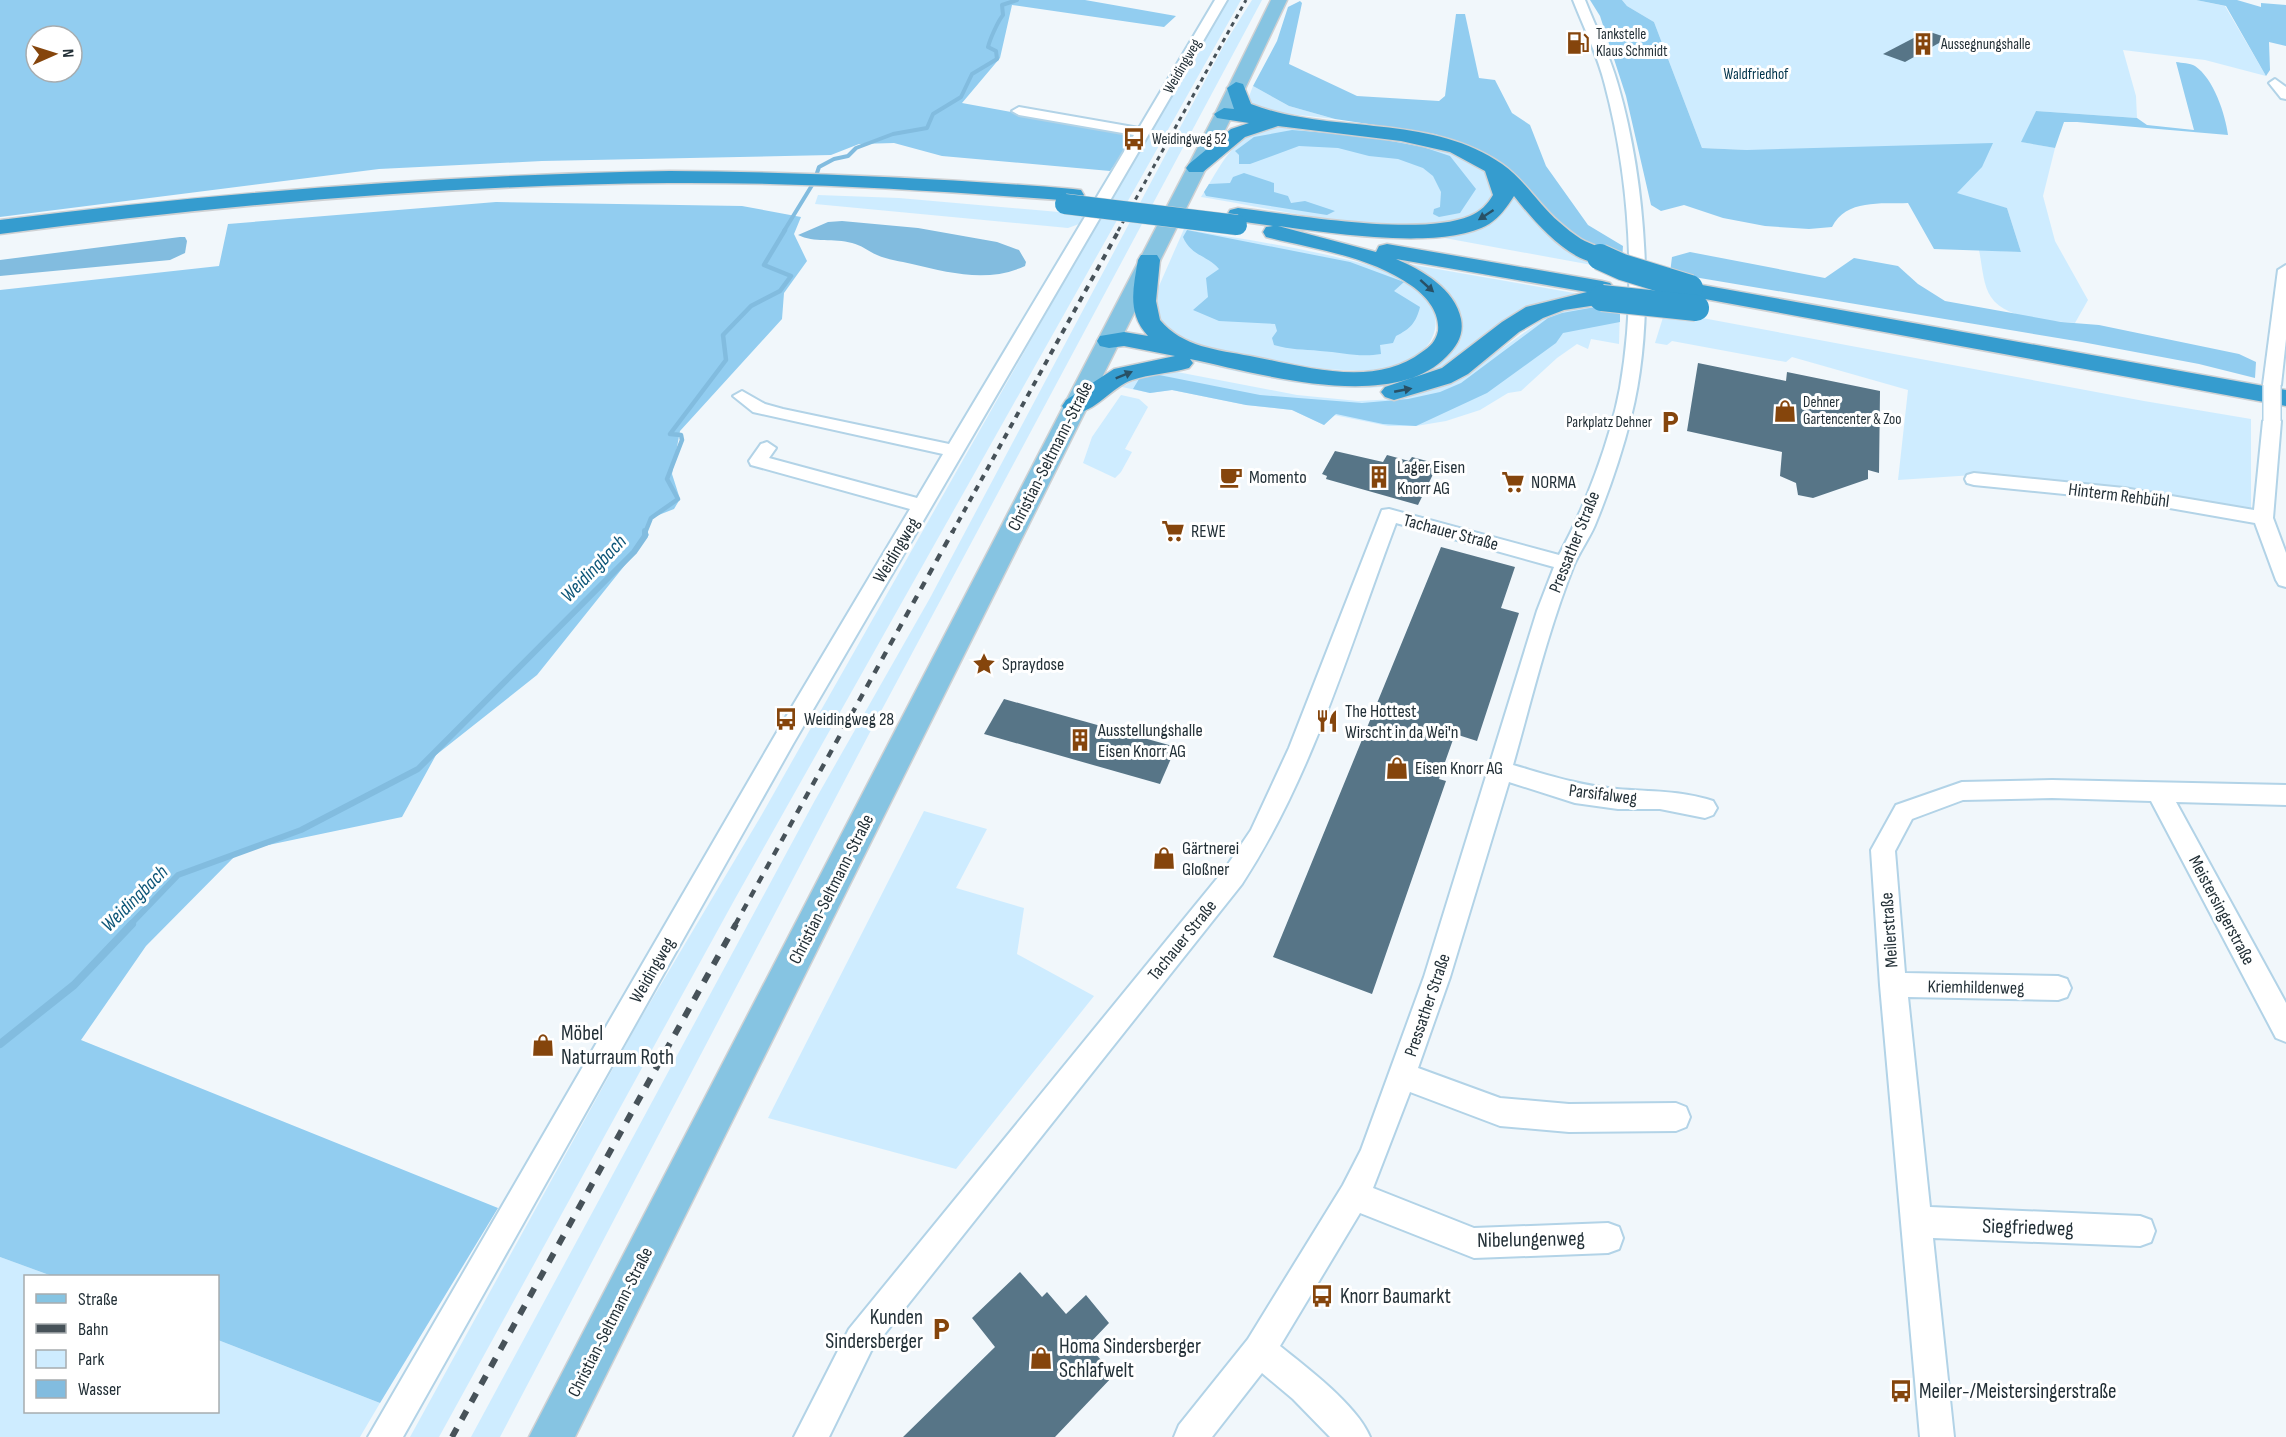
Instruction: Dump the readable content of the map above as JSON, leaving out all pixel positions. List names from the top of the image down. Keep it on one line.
{"streets":{"main road":["Christian-Seltmann-Straße"],"street":["Weidingweg","Hinterm Rehbühl","Tachauer Straße","Pressather Straße","Parsifalweg","Meistersingerstraße","Meilerstraße","Kriemhildenweg","Siegfriedweg","Nibelungenweg"]},"crossings":[["Tachauer Straße","Pressather Straße"],["Pressather Straße","Parsifalweg"],["Pressather Straße","Nibelungenweg"],["Meistersingerstraße","Meilerstraße"],["Meilerstraße","Kriemhildenweg"],["Meilerstraße","Siegfriedweg"]],"water":["Weidingbach"],"parks":["Waldfriedhof"],"places":{"fuel station":["Tankstelle Klaus Schmidt"],"building":["Aussegnungshalle","Lager Eisen Knorr AG","Ausstellungshalle Eisen Knorr AG"],"bus stop":["Weidingweg 52","Weidingweg 28","Knorr Baumarkt","Meiler-/Meistersingerstraße"],"shop":["Dehner Gartencenter & Zoo","Eisen Knorr AG","Gärtnerei Gloßner","Möbel Naturraum Roth","Homa Sindersberger Schlafwelt"],"parking":["Parkplatz Dehner","Kunden Sindersberger"],"cafe":["Momento"],"supermarket":["NORMA","REWE"],"place":["Spraydose"],"restaurant":["The Hottest Wirscht in da Wei'n"]},"legend":["Straße","Bahn","Park","Wasser"],"north":"right"}
